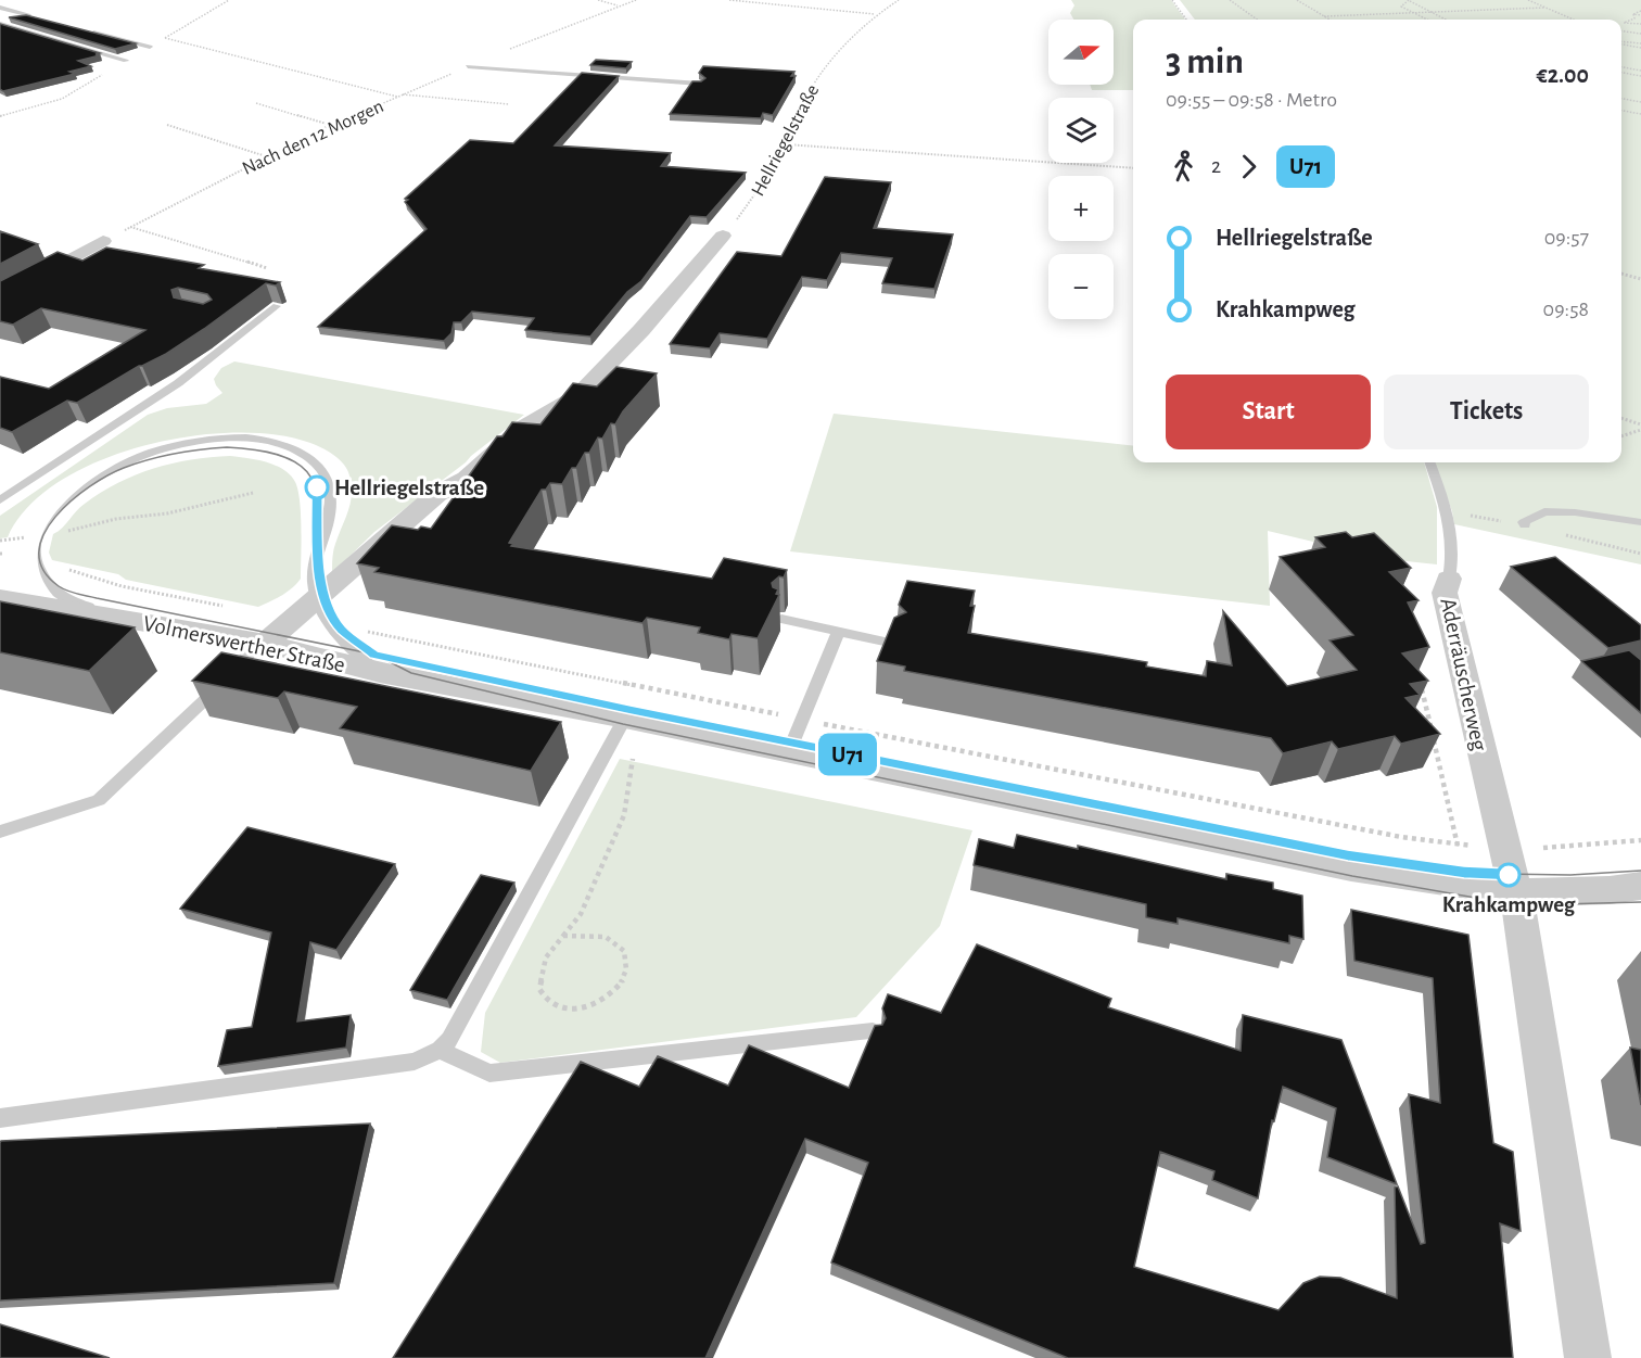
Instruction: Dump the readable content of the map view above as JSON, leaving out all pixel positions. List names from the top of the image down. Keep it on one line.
{"streets":{"street":["Volmerswerther Straße","Aderräuscherweg"],"path":["Nach den 12 Morgen","Hellriegelstraße"]},"crossings":[["Volmerswerther Straße","Aderräuscherweg"]],"places":["Hellriegelstraße","Krahkampweg"],"lines":["metro line U71"],"north":"right","page":{"on_map":"U71","map_buttons":["+","−"],"heading":["3 min","09:55 – 09:58 · Metro","€2.00"],"legs":["2","U71"],"list":[{"name":"Hellriegelstraße","value":"09:57"},{"name":"Krahkampweg","value":"09:58"}],"buttons":["Start","Tickets"]}}
